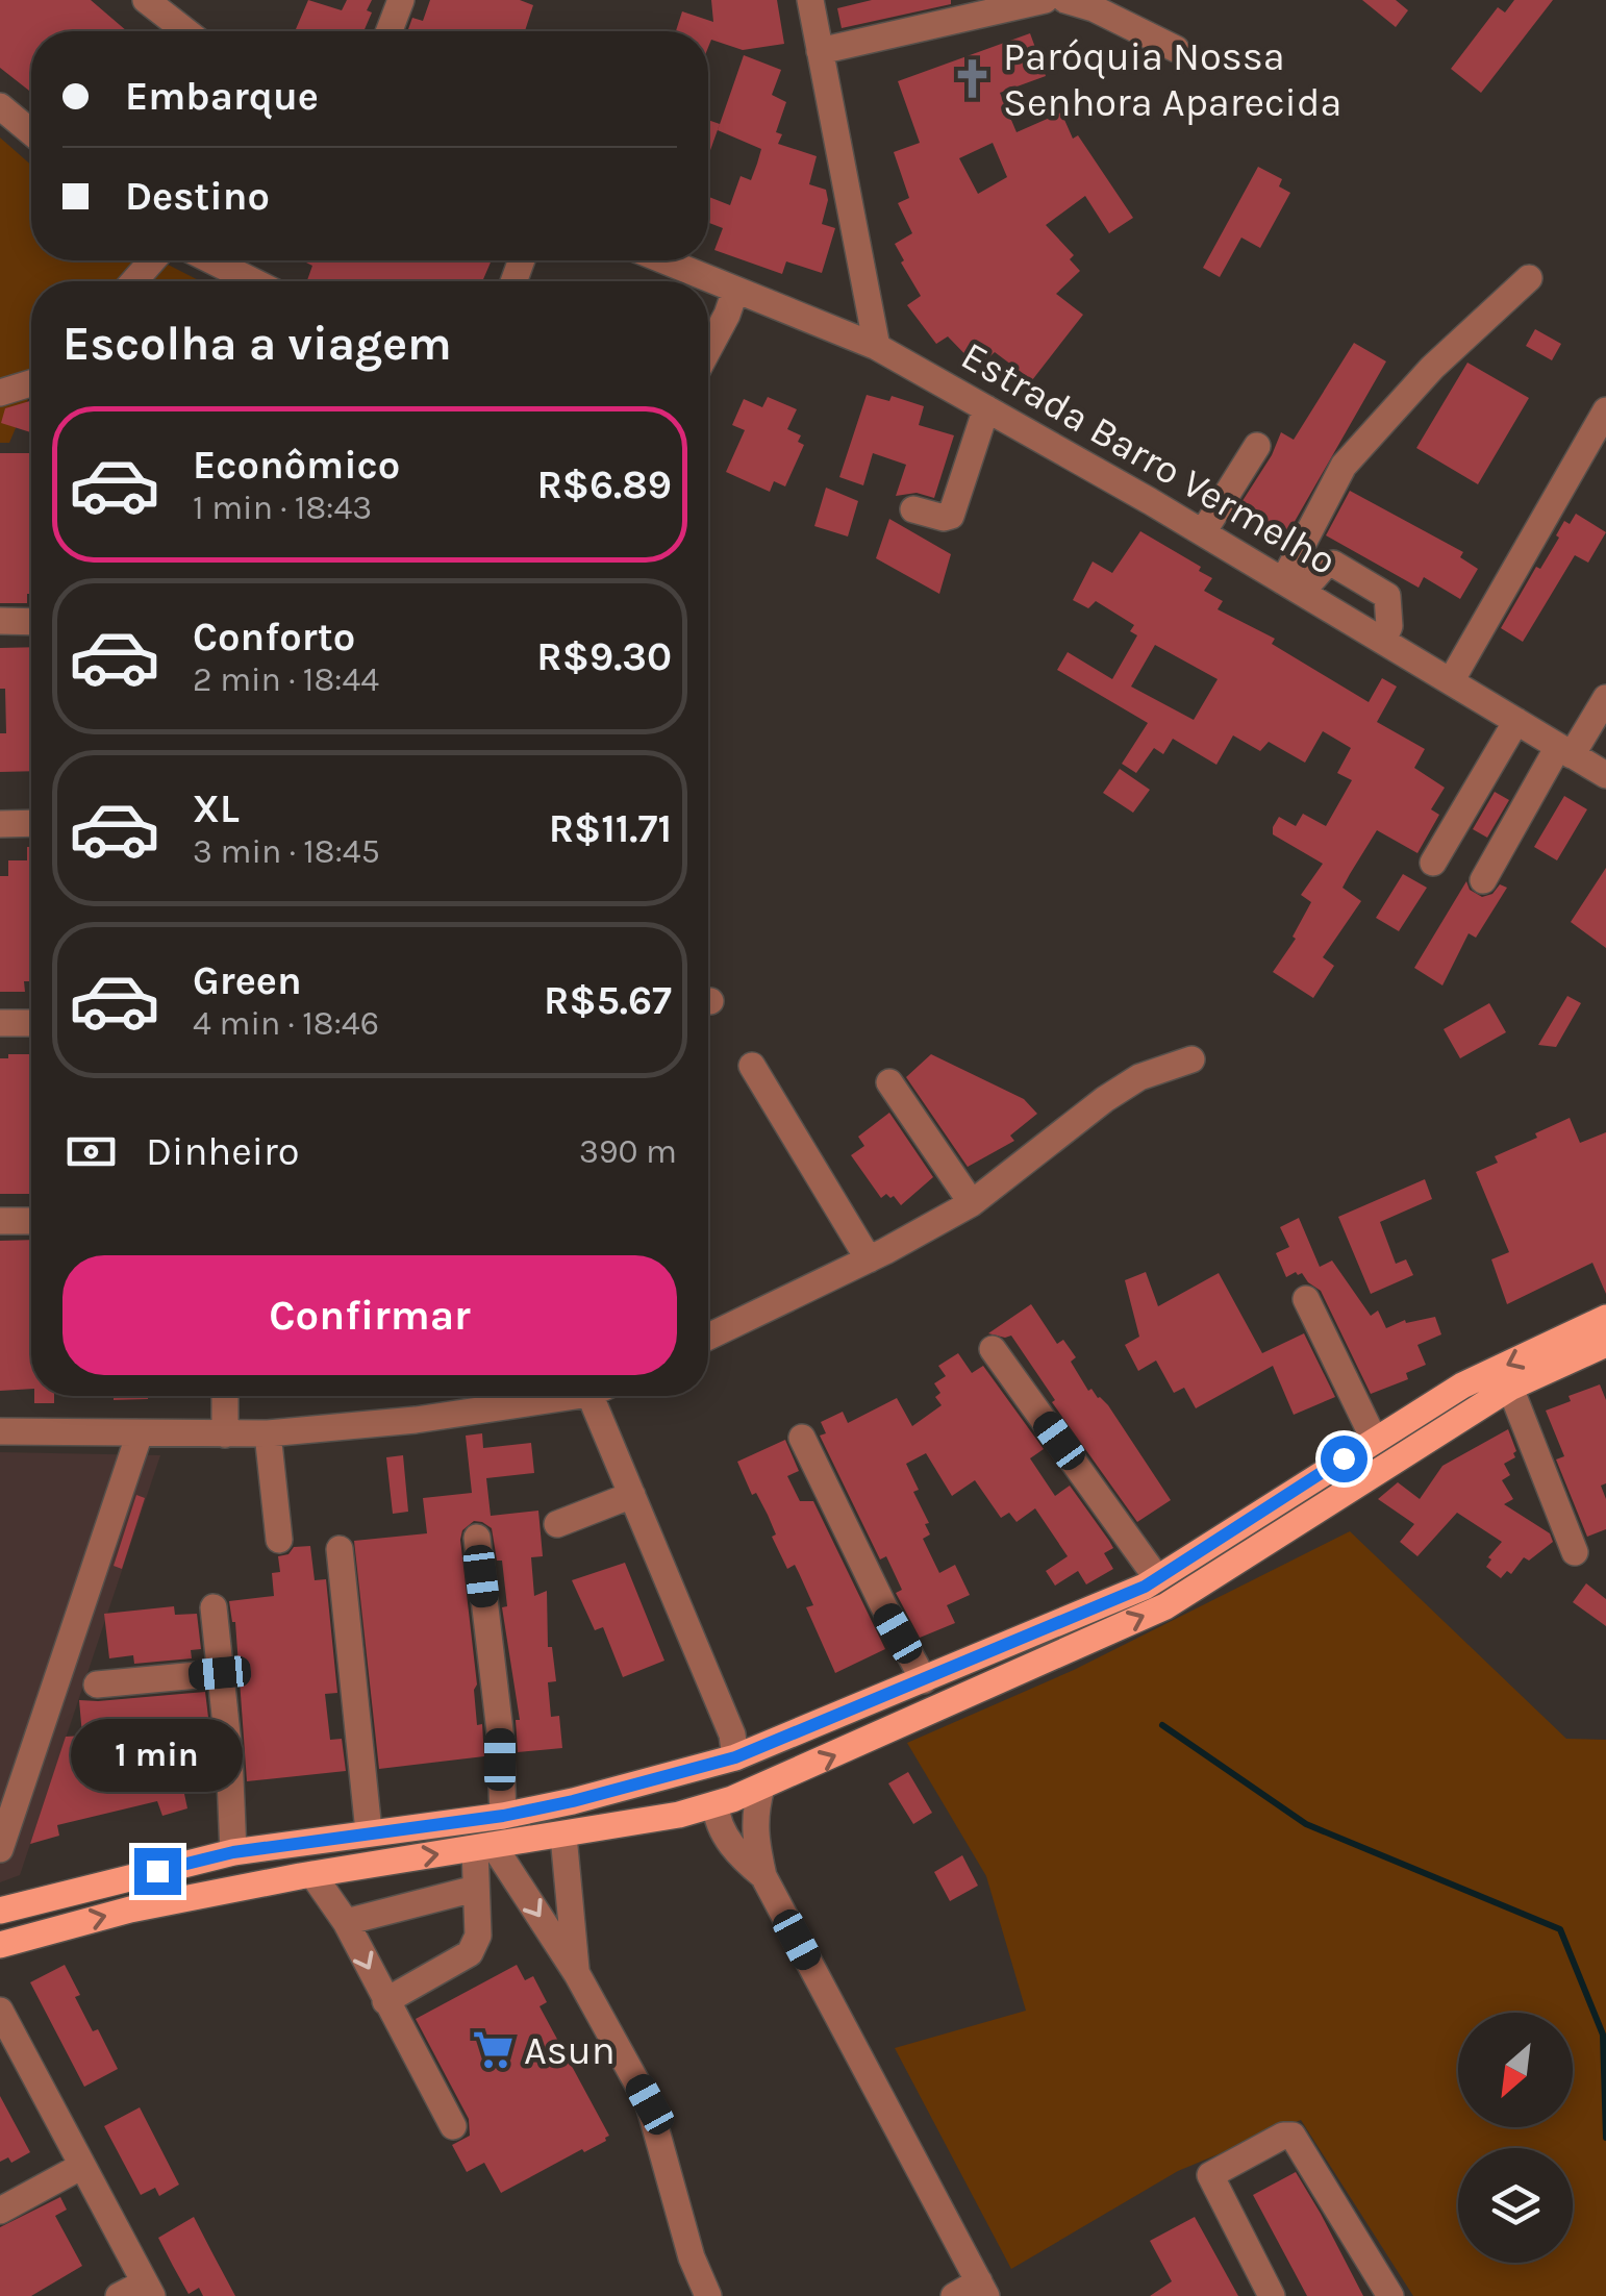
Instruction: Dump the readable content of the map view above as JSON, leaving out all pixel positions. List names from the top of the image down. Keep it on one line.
{"streets":{"street":["Estrada Barro Vermelho"]},"places":{"church":["Paróquia Nossa Senhora Aparecida"],"supermarket":["Asun"]},"north":"bottom left","page":{"banner":["Embarque","Destino"],"heading":"Escolha a viagem","list":[{"name":"Econômico","note":"1 min · 18:43","value":"R$6.89"},{"name":"Conforto","note":"2 min · 18:44","value":"R$9.30"},{"name":"XL","note":"3 min · 18:45","value":"R$11.71"},{"name":"Green","note":"4 min · 18:46","value":"R$5.67"}],"pay":["Dinheiro","390 m"],"buttons":"Confirmar","bubble":"1 min"}}
